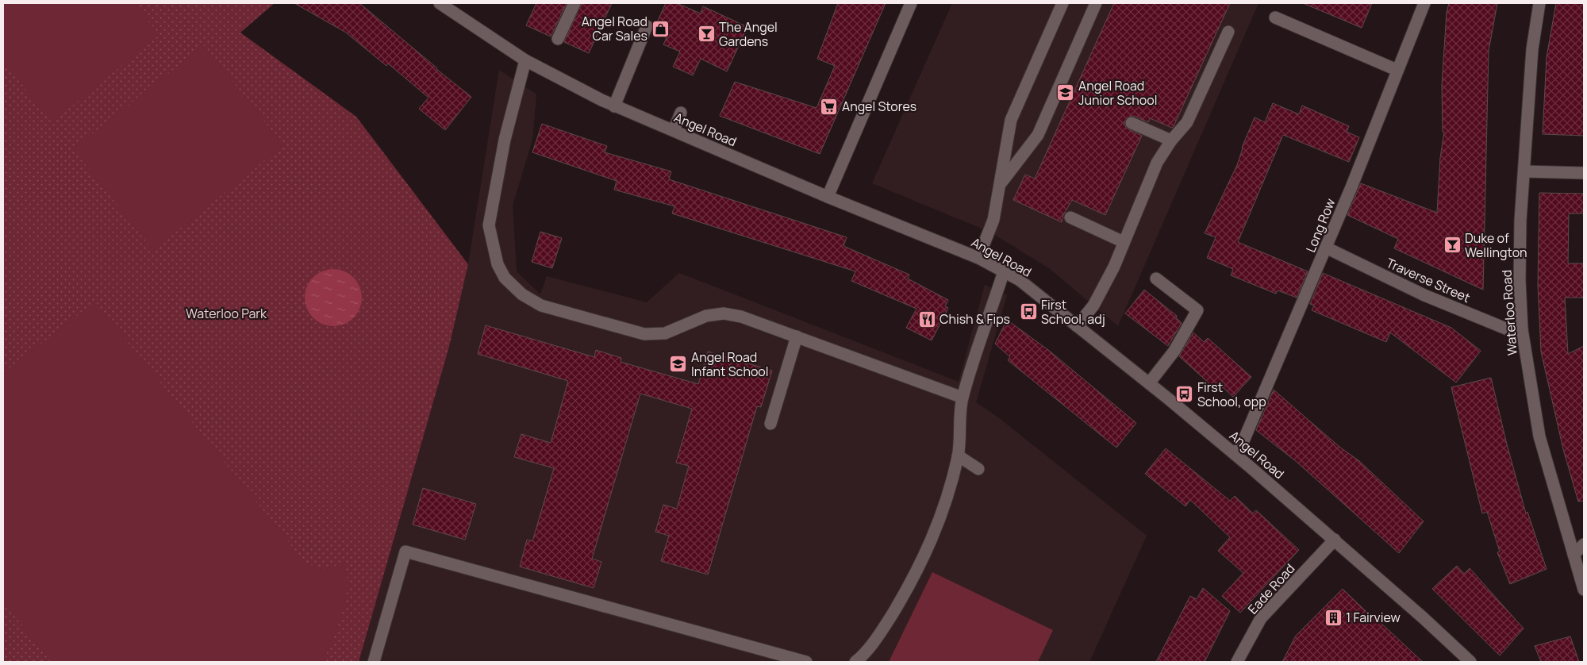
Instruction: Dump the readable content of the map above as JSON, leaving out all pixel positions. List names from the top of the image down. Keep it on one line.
{"streets":{"street":["Angel Road","Long Row","Traverse Street","Waterloo Road","Eade Road"]},"crossings":[["Angel Road","Long Row"],["Angel Road","Eade Road"],["Long Row","Traverse Street"],["Traverse Street","Waterloo Road"]],"parks":["Waterloo Park"],"places":{"shop":["Angel Road Car Sales"],"bar":["The Angel Gardens","Duke of Wellington"],"school or university":["Angel Road Junior School","Angel Road Infant School"],"supermarket":["Angel Stores"],"bus stop":["First School, adj","First School, opp"],"restaurant":["Chish & Fips"],"building":["1 Fairview"]}}
